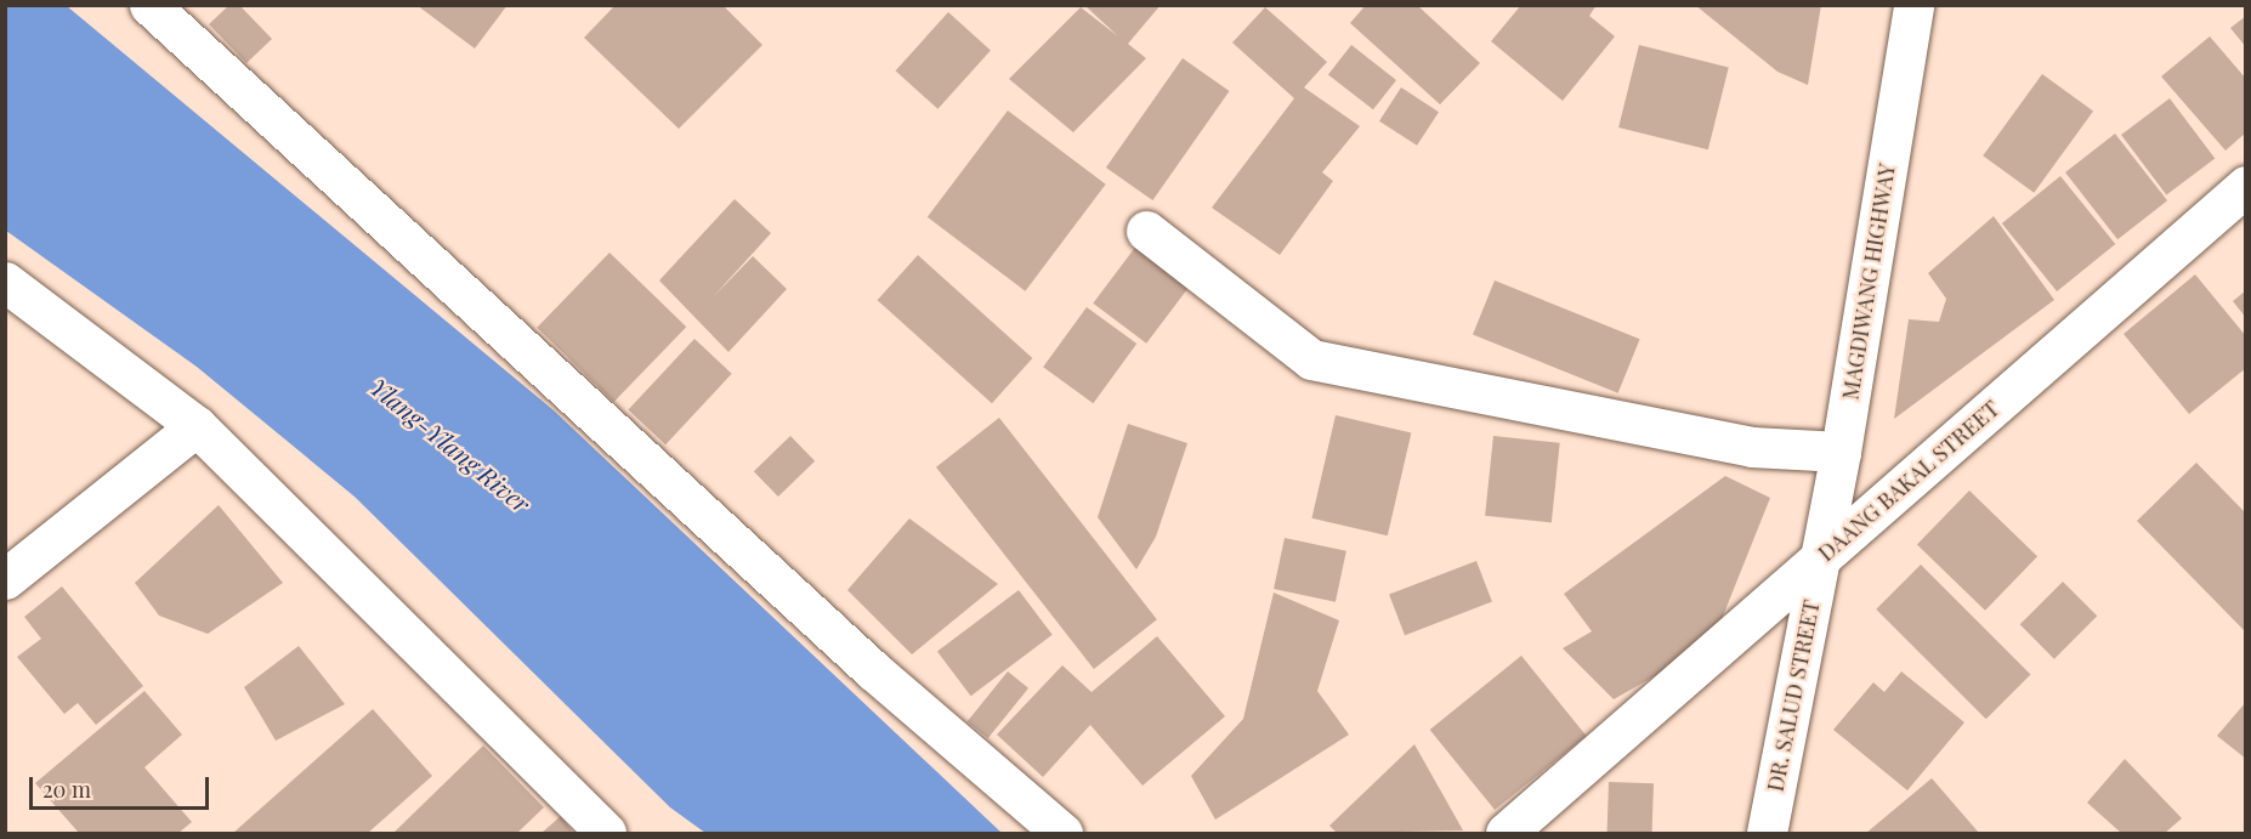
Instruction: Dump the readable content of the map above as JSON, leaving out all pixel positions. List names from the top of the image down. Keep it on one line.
{"streets":{"street":["MAGDIWANG HIGHWAY","DAANG BAKAL STREET","DR. SALUD STREET"]},"crossings":[["MAGDIWANG HIGHWAY","DAANG BAKAL STREET"],["MAGDIWANG HIGHWAY","DR. SALUD STREET"],["DAANG BAKAL STREET","DR. SALUD STREET"]],"water":["Ylang-Ylang River"],"scale_bar":"20 m"}
